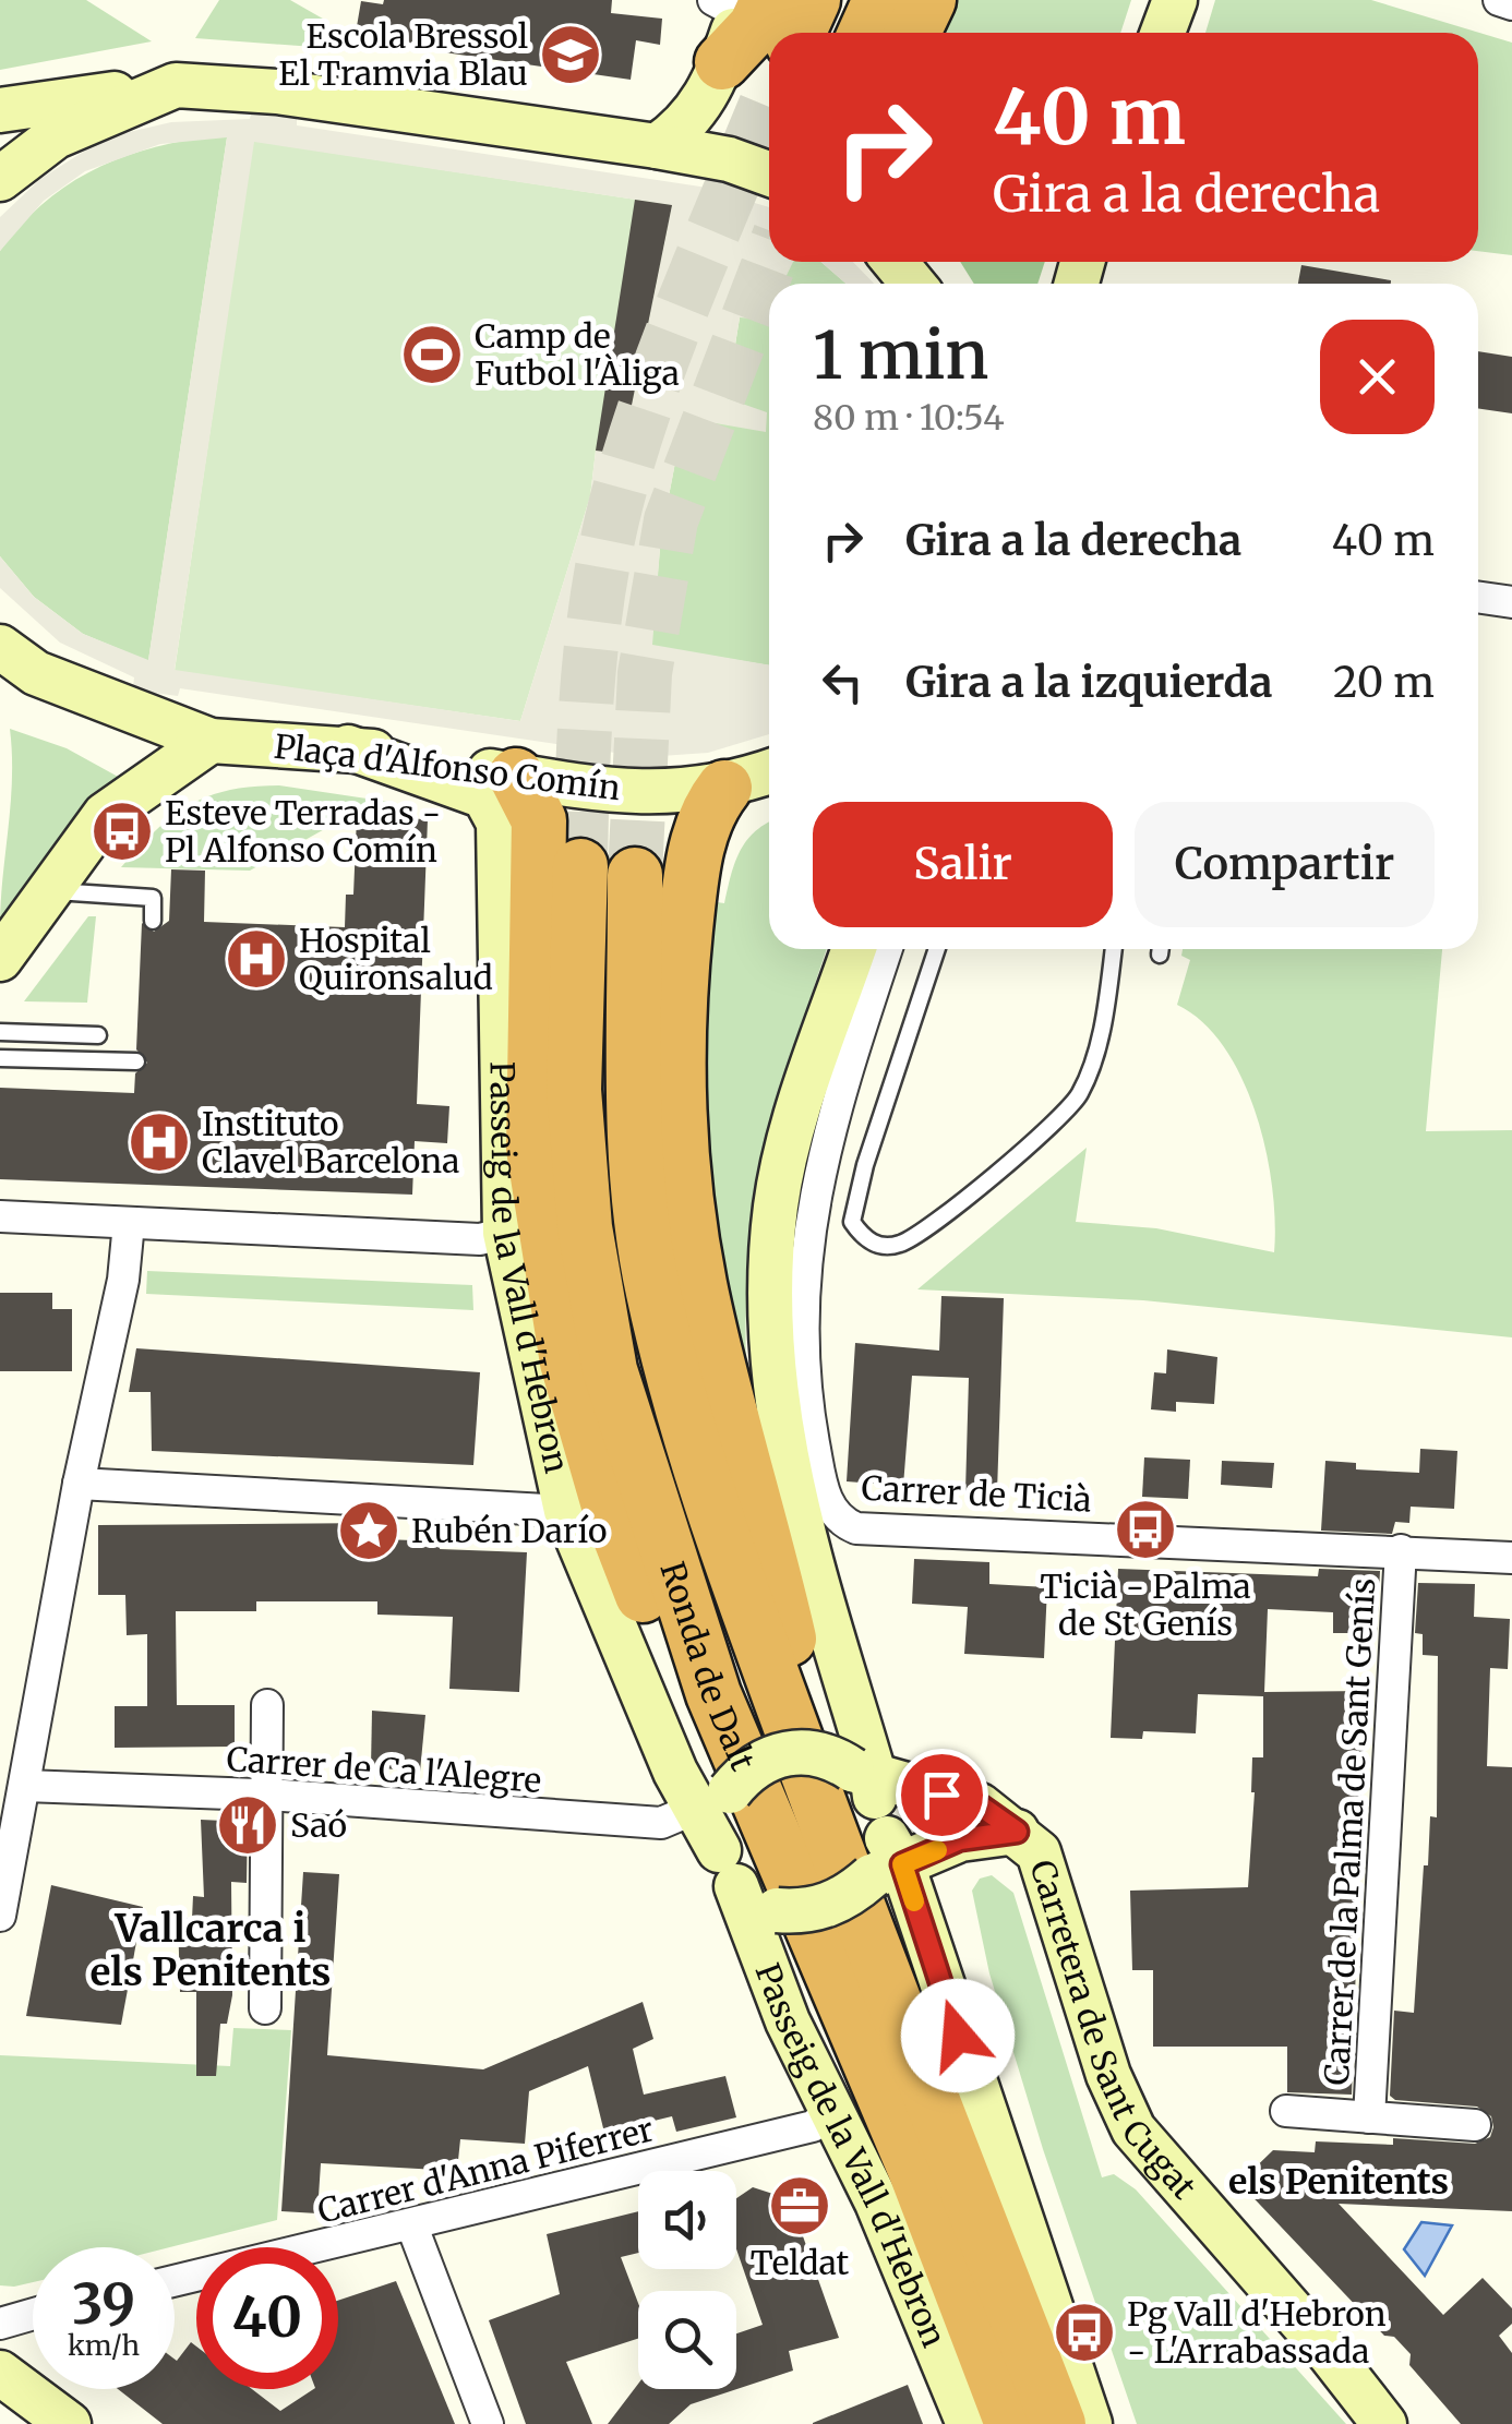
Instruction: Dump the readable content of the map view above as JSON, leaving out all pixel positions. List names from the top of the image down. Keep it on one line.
{"streets":{"highway":["Ronda de Dalt"],"street":["Plaça d'Alfonso Comín","Passeig de la Vall d'Hebron","Carrer de Ticià","Carrer de Ca l'Alegre","Carrer de la Palma de Sant Genís","Carretera de Sant Cugat","Carrer d'Anna Piferrer"]},"crossings":[["Plaça d'Alfonso Comín","Passeig de la Vall d'Hebron"],["Passeig de la Vall d'Hebron","Carrer de Ca l'Alegre"],["Passeig de la Vall d'Hebron","Carrer d'Anna Piferrer"],["Carrer de Ticià","Carrer de la Palma de Sant Genís"],["Ronda de Dalt","Carretera de Sant Cugat"]],"districts":["Vallcarca i els Penitents","els Penitents"],"places":{"school or university":["Escola Bressol El Tramvia Blau"],"sports":["Camp de Futbol l'Àliga"],"bus stop":["Esteve Terradas - Pl Alfonso Comín","Ticià - Palma de St Genís","Pg Vall d'Hebron - L'Arrabassada"],"hospital":["Hospital Quironsalud","Instituto Clavel Barcelona"],"place":["Rubén Darío"],"restaurant":["Saó"],"office":["Teldat"]},"page":{"turn":["40 m","Gira a la derecha"],"heading":["1 min","80 m · 10:54"],"list":[{"name":"Gira a la derecha","value":"40 m"},{"name":"Gira a la izquierda","value":"20 m"}],"buttons":["Salir","Compartir"],"speed":"39 km/h","limit":"40"}}
